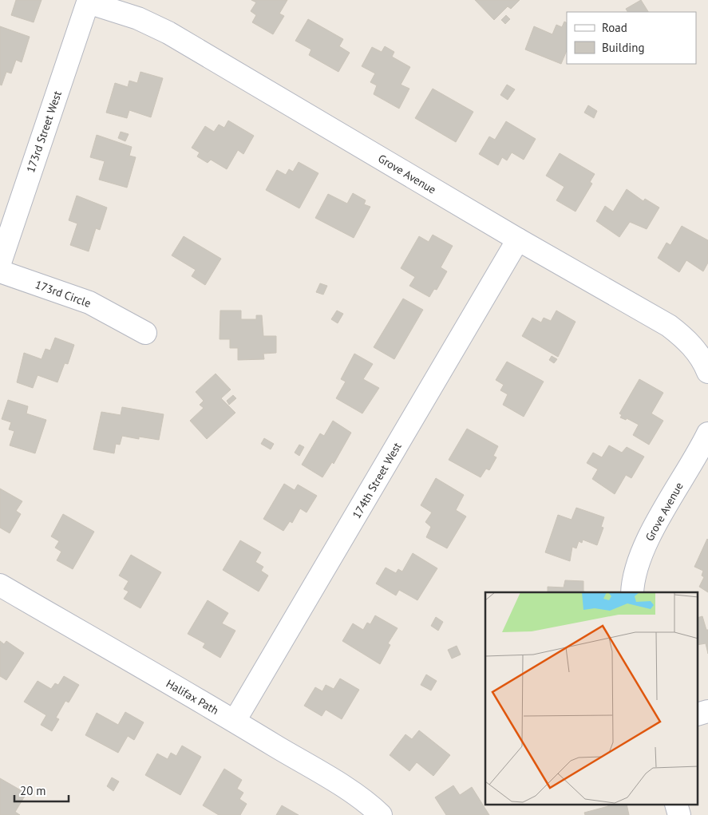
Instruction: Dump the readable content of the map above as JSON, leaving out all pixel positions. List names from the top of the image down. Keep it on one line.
{"streets":{"street":["173rd Street West","Grove Avenue","173rd Circle","174th Street West","Halifax Path"]},"crossings":[["173rd Street West","Grove Avenue"],["Grove Avenue","174th Street West"],["174th Street West","Halifax Path"]],"legend":["Road","Building"],"scale_bar":"20 m"}
